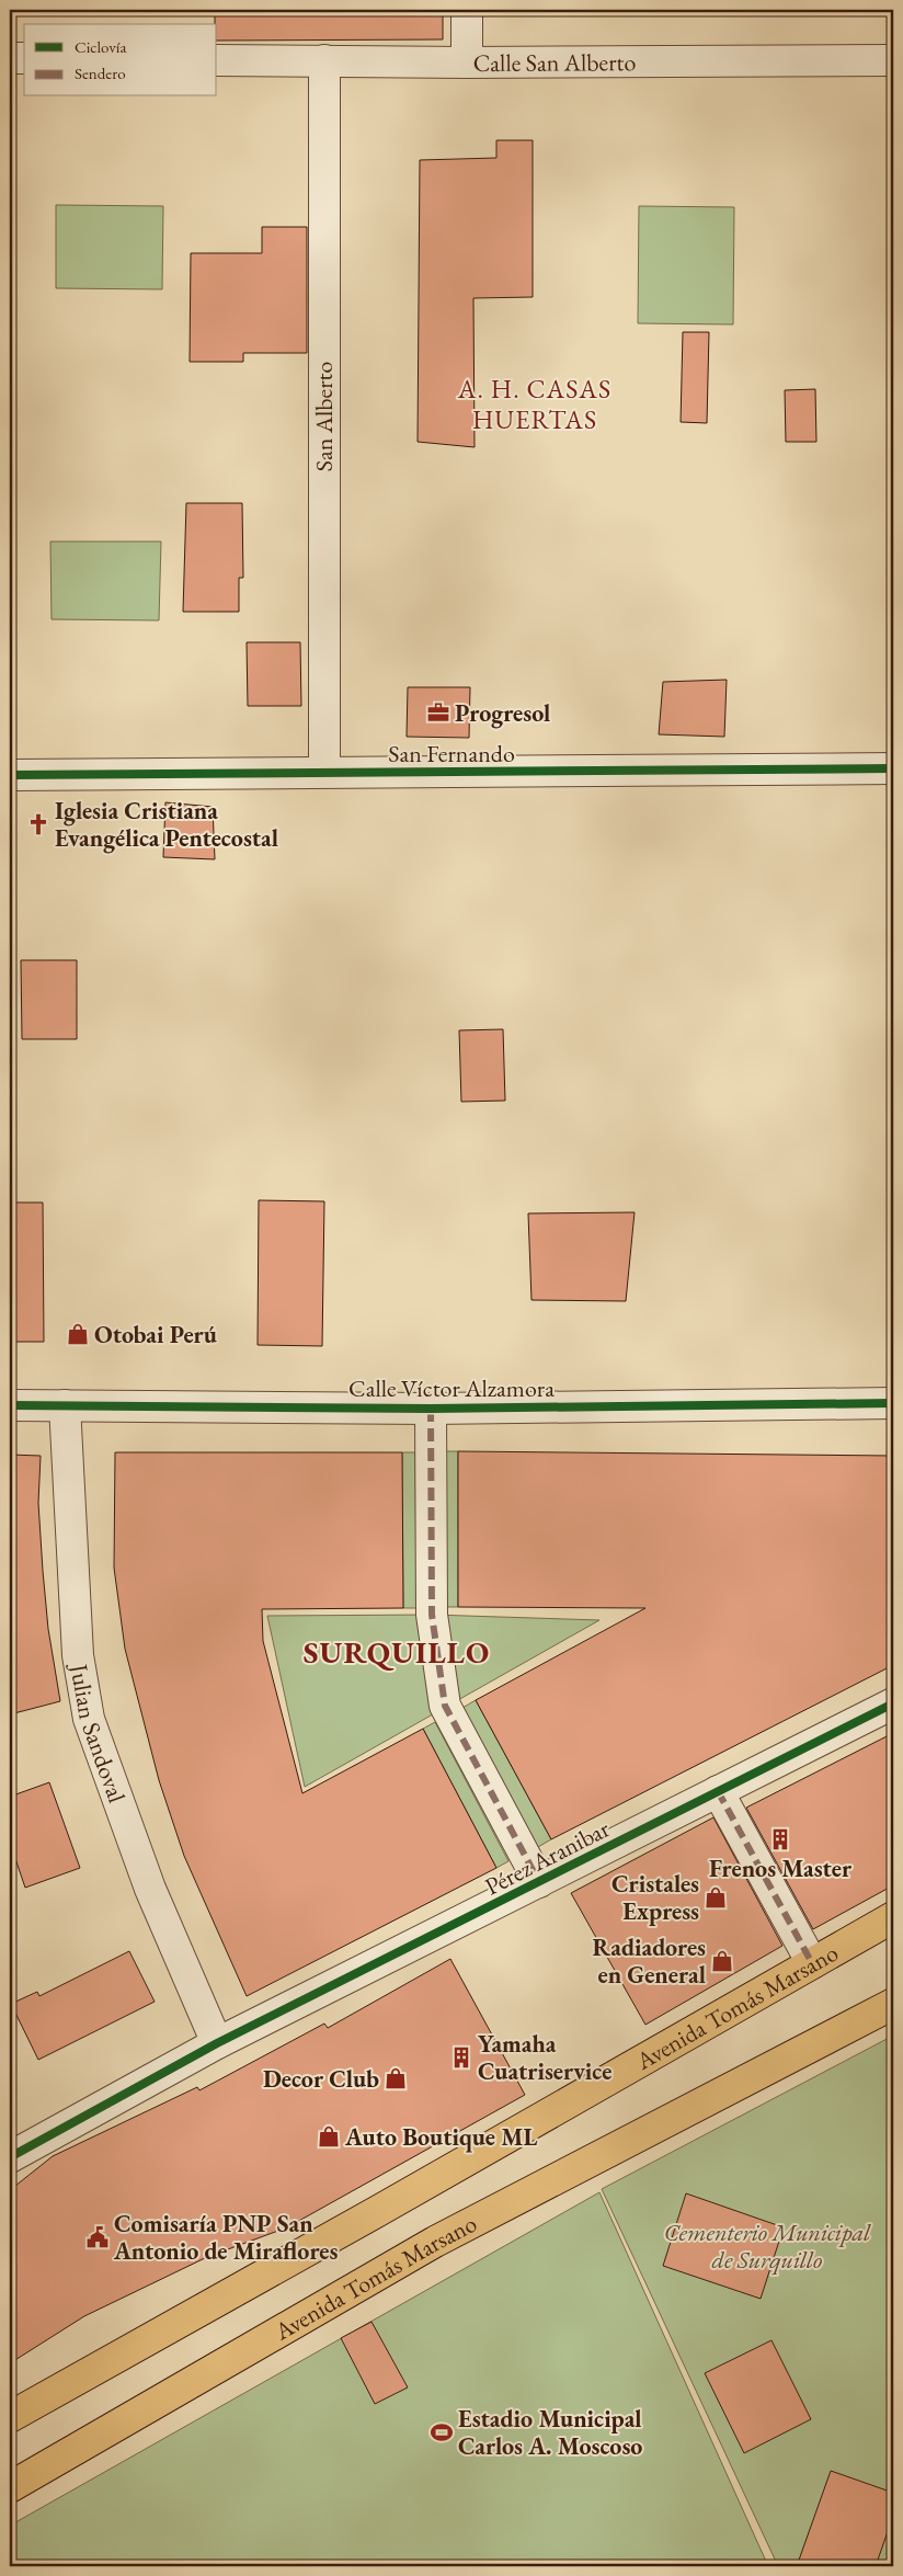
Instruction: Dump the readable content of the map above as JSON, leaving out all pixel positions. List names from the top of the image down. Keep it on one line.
{"streets":{"main road":["Avenida Tomás Marsano"],"street":["Calle San Alberto","San Alberto","San Fernando","Calle Víctor Alzamora","Julian Sandoval","Pérez Aranibar"]},"crossings":[["Calle San Alberto","San Alberto"],["San Alberto","San Fernando"],["Calle Víctor Alzamora","Julian Sandoval"],["Julian Sandoval","Pérez Aranibar"]],"districts":["A. H. CASAS HUERTAS","SURQUILLO"],"parks":["Cementerio Municipal de Surquillo"],"places":{"office":["Progresol"],"church":["Iglesia Cristiana Evangélica Pentecostal"],"shop":["Otobai Perú","Cristales Express","Radiadores en General","Decor Club","Auto Boutique ML"],"building":["Frenos Master","Yamaha Cuatriservice"],"public building":["Comisaría PNP San Antonio de Miraflores"],"sports":["Estadio Municipal Carlos A. Moscoso"]},"legend":["Ciclovía","Sendero"]}
